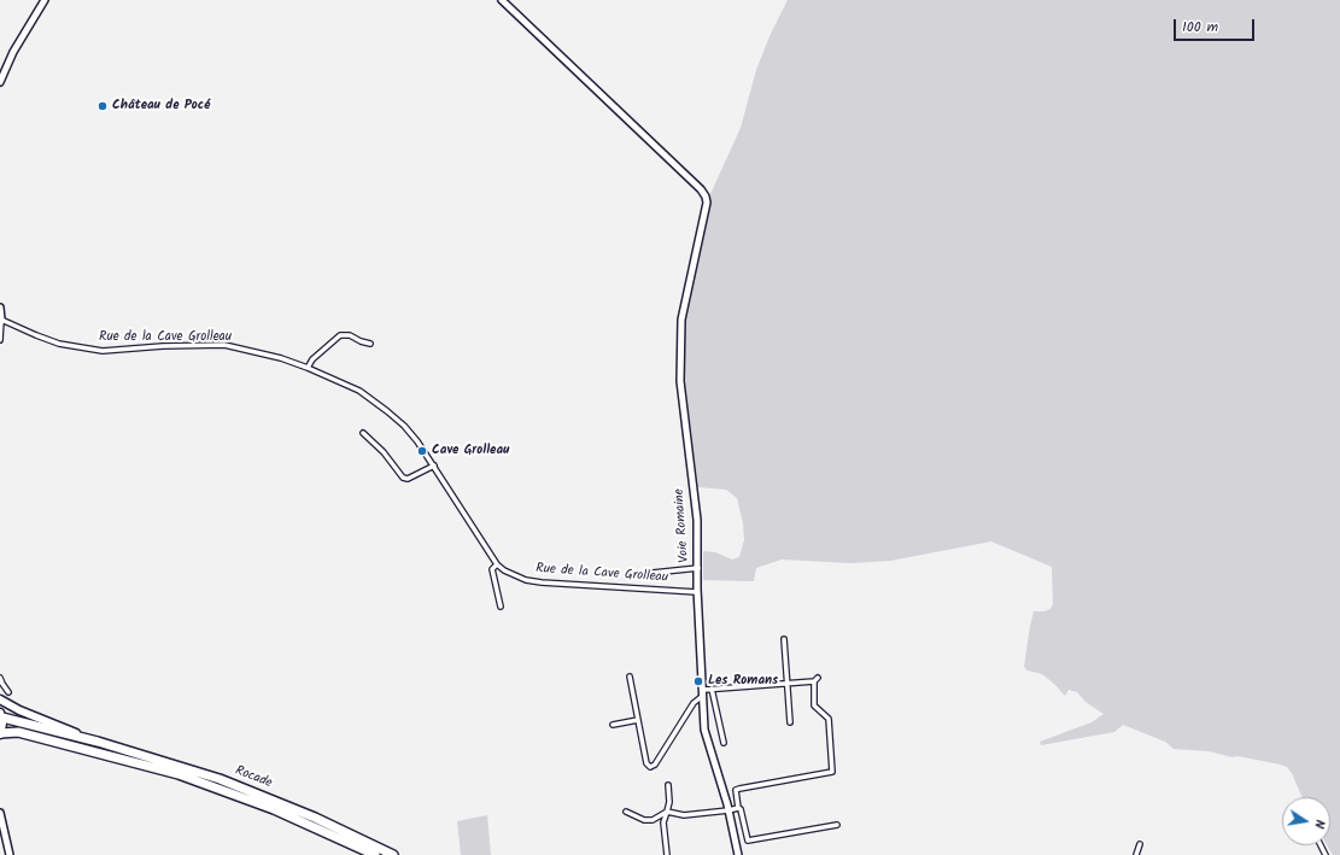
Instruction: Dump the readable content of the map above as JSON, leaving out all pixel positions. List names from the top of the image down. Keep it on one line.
{"streets":{"highway":["Rocade"],"street":["Rue de la Cave Grolleau","Voie Romaine"]},"crossings":[["Rue de la Cave Grolleau","Voie Romaine"]],"places":["Château de Pocé","Cave Grolleau","Les Romans"],"scale_bar":"100 m","north":"right"}
